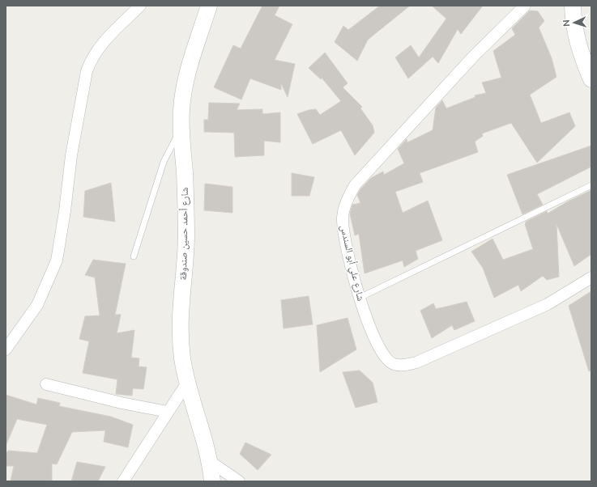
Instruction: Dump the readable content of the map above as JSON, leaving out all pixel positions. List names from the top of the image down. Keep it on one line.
{"streets":{"main road":["شارع أحمد حسين صندوقة"],"street":["شارع علي أبو السندس"]},"north":"left"}
